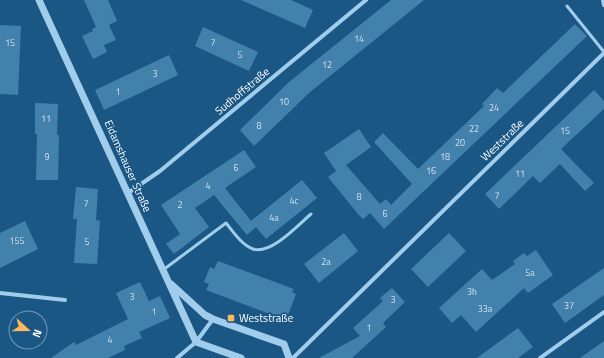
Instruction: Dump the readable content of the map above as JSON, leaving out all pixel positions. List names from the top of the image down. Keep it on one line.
{"streets":{"street":["Sudhoffstraße","Weststraße","Eidamshauser Straße"]},"crossings":[["Sudhoffstraße","Eidamshauser Straße"]],"places":{"transit":["Weststraße"]},"house_numbers":["14","15","7","5","12","3","1","10","24","11","8","22","15","20","9","18","6","16","11","4","7","8","4c","7","2","6","4a","155","5","2a","5a","3h","3","3","37","33a","1","1","4"],"north":"right"}
